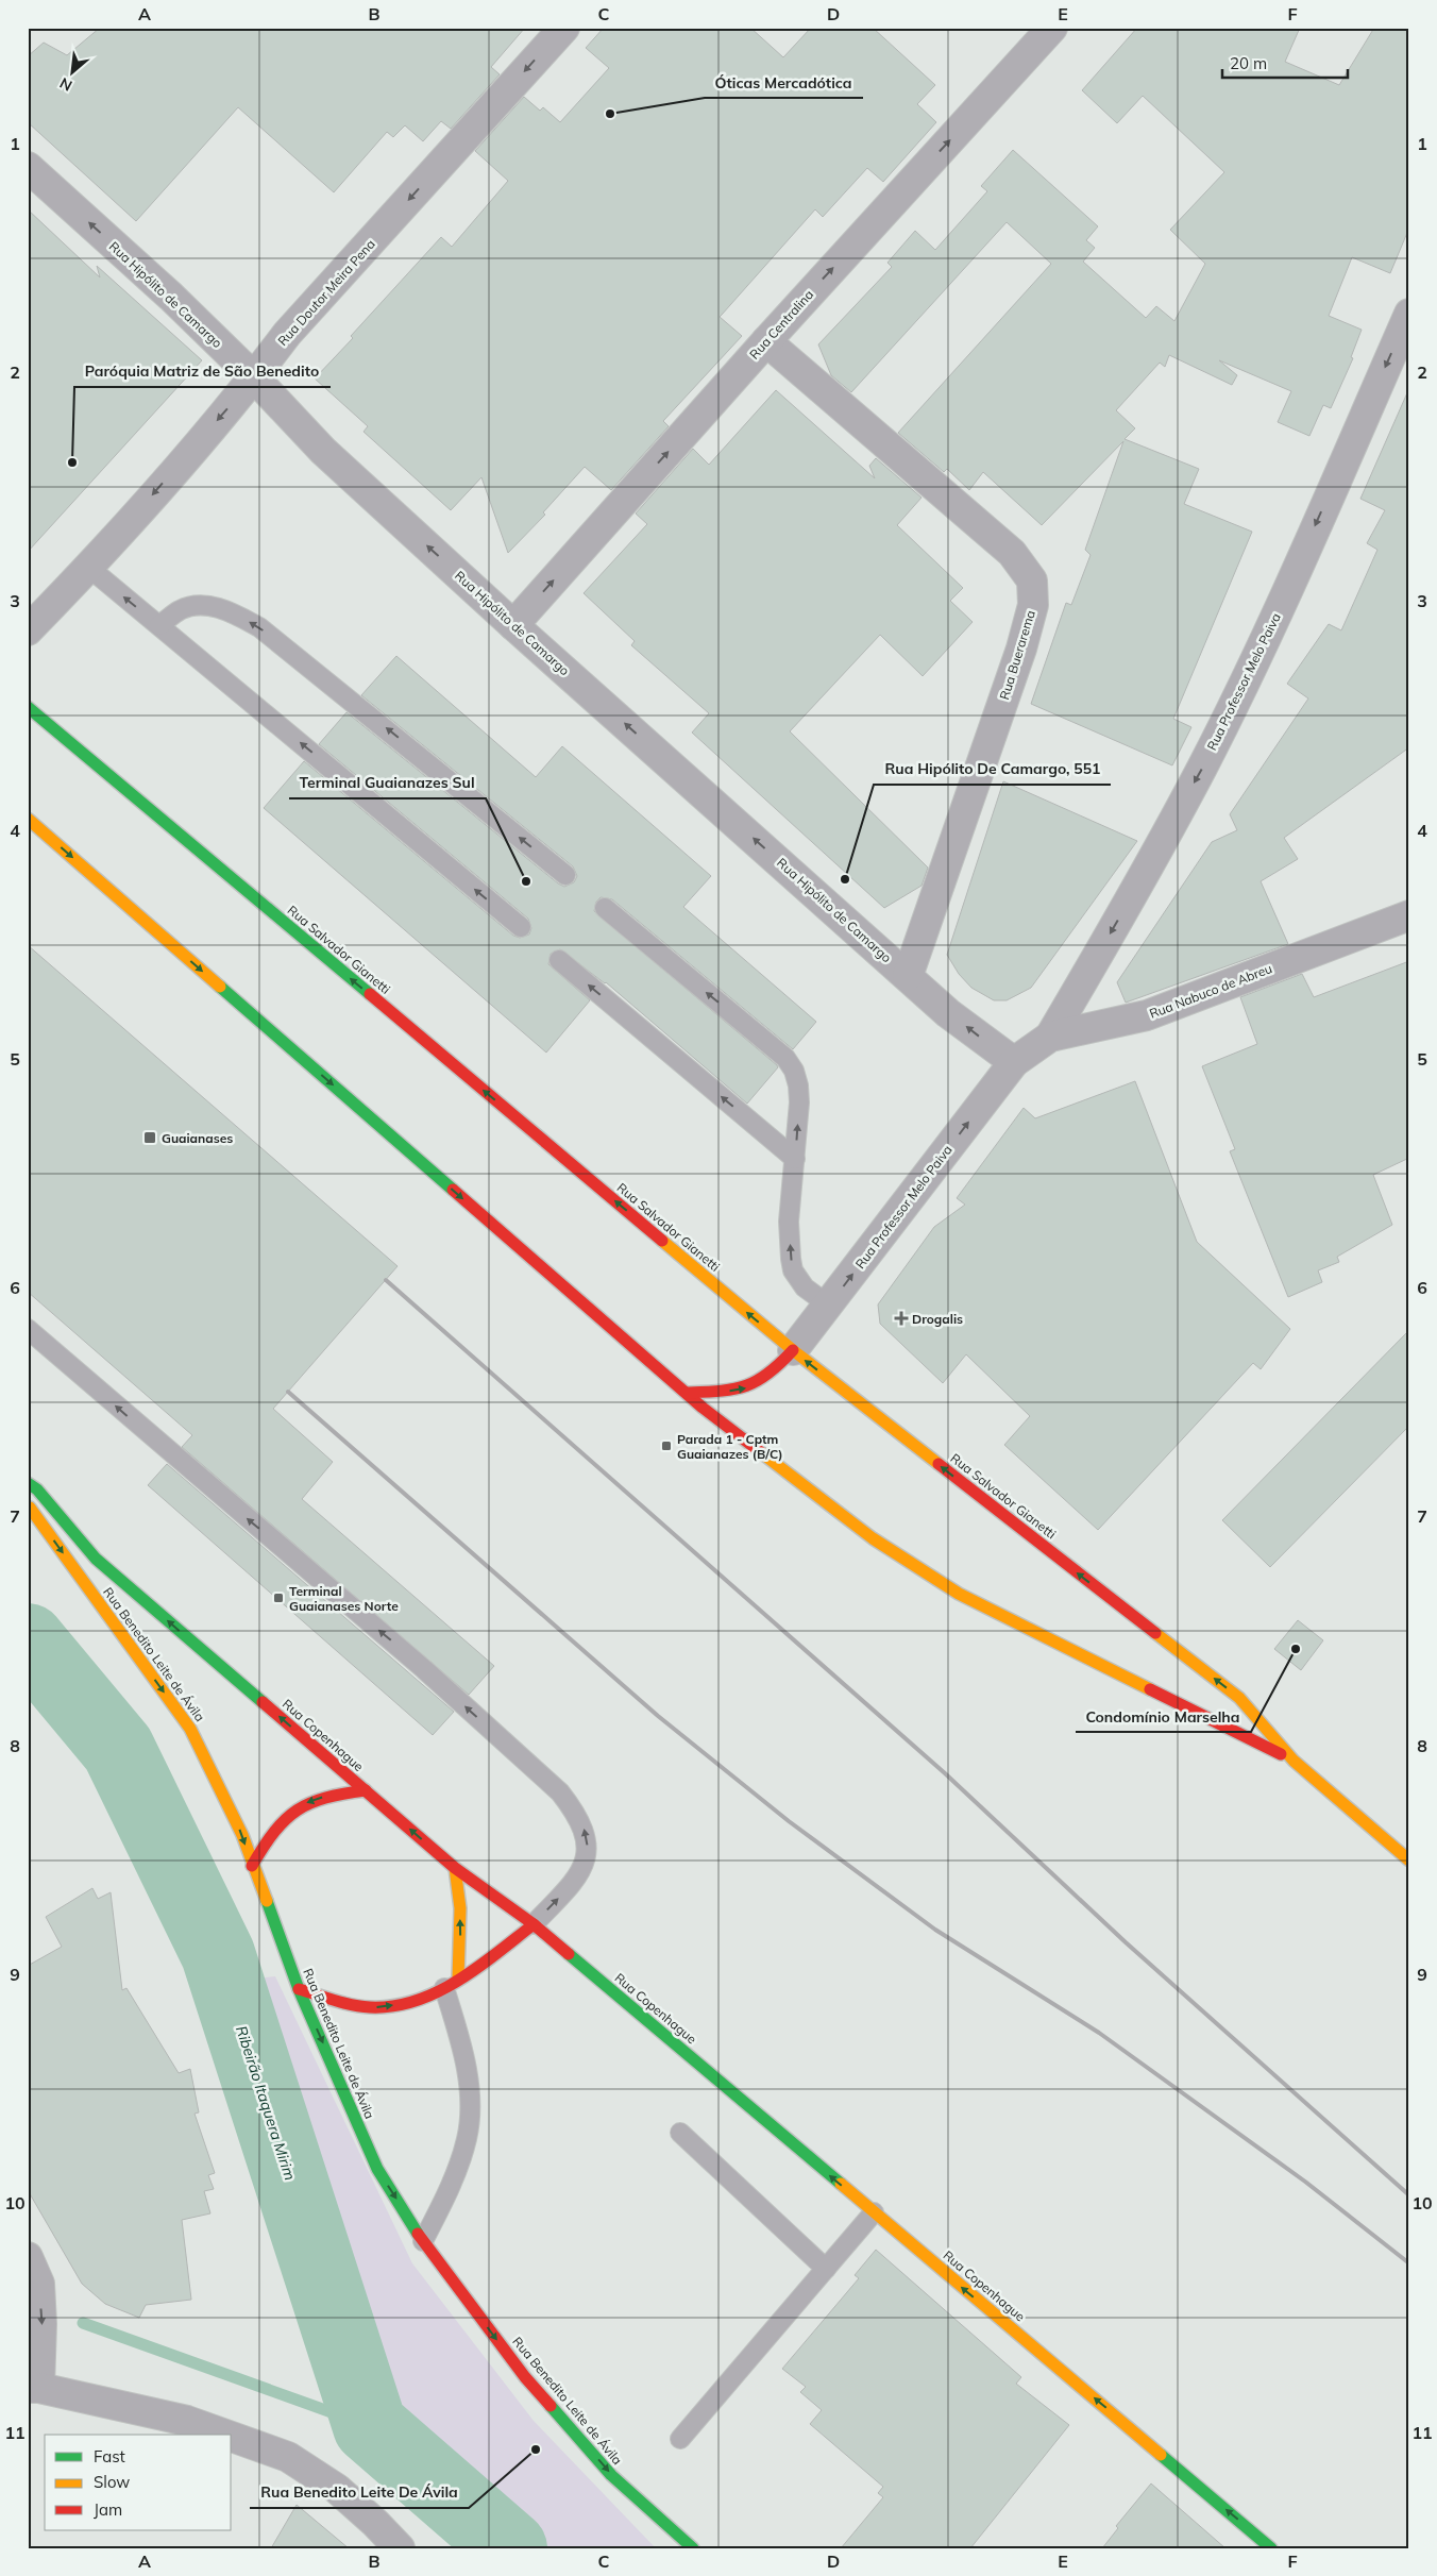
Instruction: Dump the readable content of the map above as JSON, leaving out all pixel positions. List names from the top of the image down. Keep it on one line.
{"streets":{"main road":["Rua Salvador Gianetti","Rua Benedito Leite de Ávila","Rua Copenhague"],"street":["Rua Doutor Meira Pena","Rua Hipólito de Camargo","Rua Centralina","Rua Buerarema","Rua Professor Melo Paiva","Rua Nabuco de Abreu"]},"crossings":[["Rua Doutor Meira Pena","Rua Hipólito de Camargo"],["Rua Hipólito de Camargo","Rua Centralina"],["Rua Hipólito de Camargo","Rua Buerarema"],["Rua Hipólito de Camargo","Rua Professor Melo Paiva"],["Rua Hipólito de Camargo","Rua Nabuco de Abreu"],["Rua Centralina","Rua Buerarema"],["Rua Professor Melo Paiva","Rua Salvador Gianetti"],["Rua Professor Melo Paiva","Rua Nabuco de Abreu"]],"one_way":["Rua Doutor Meira Pena","Rua Hipólito de Camargo","Rua Centralina","Rua Benedito Leite de Ávila","Rua Copenhague"],"water":["Ribeirão Itaquera Mirim"],"places":{"other":["Óticas Mercadótica","Paróquia Matriz de São Benedito","Rua Hipólito De Camargo, 551","Terminal Guaianazes Sul","Condomínio Marselha","Rua Benedito Leite De Ávila"],"transit":["Guaianases","Parada 1 - Cptm Guaianazes (B/C)","Terminal Guaianases Norte"],"health":["Drogalis"]},"legend":["Fast","Slow","Jam"],"scale_bar":"20 m","north":"bottom left","grid":{"columns":["A","B","C","D","E","F"],"rows":["1","2","3","4","5","6","7","8","9","10","11"]}}
